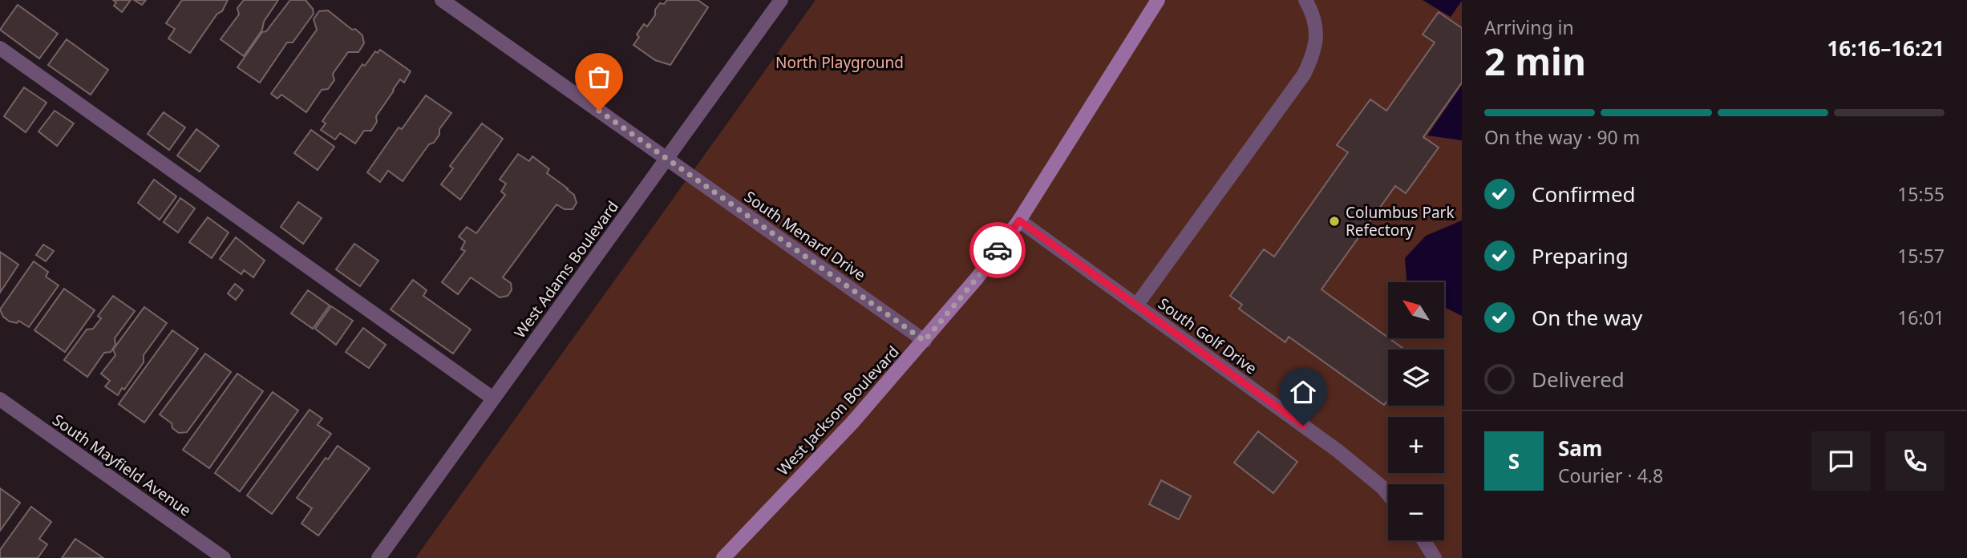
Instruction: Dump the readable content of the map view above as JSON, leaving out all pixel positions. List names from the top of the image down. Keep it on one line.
{"streets":{"street":["South Menard Drive","West Adams Boulevard","South Golf Drive","West Jackson Boulevard","South Mayfield Avenue"]},"crossings":[["South Menard Drive","West Adams Boulevard"],["South Menard Drive","West Jackson Boulevard"],["South Golf Drive","West Jackson Boulevard"]],"parks":["North Playground"],"places":["Columbus Park Refectory"],"north":"top left","page":{"heading":["2 min","Arriving in","16:16–16:21"],"panel":["Sam","Courier · 4.8"],"bar":"On the way · 90 m","list":[["Confirmed","15:55"],["Preparing","15:57"],["On the way","16:01"],"Delivered"],"map_buttons":["+","−"],"round":"S"}}
